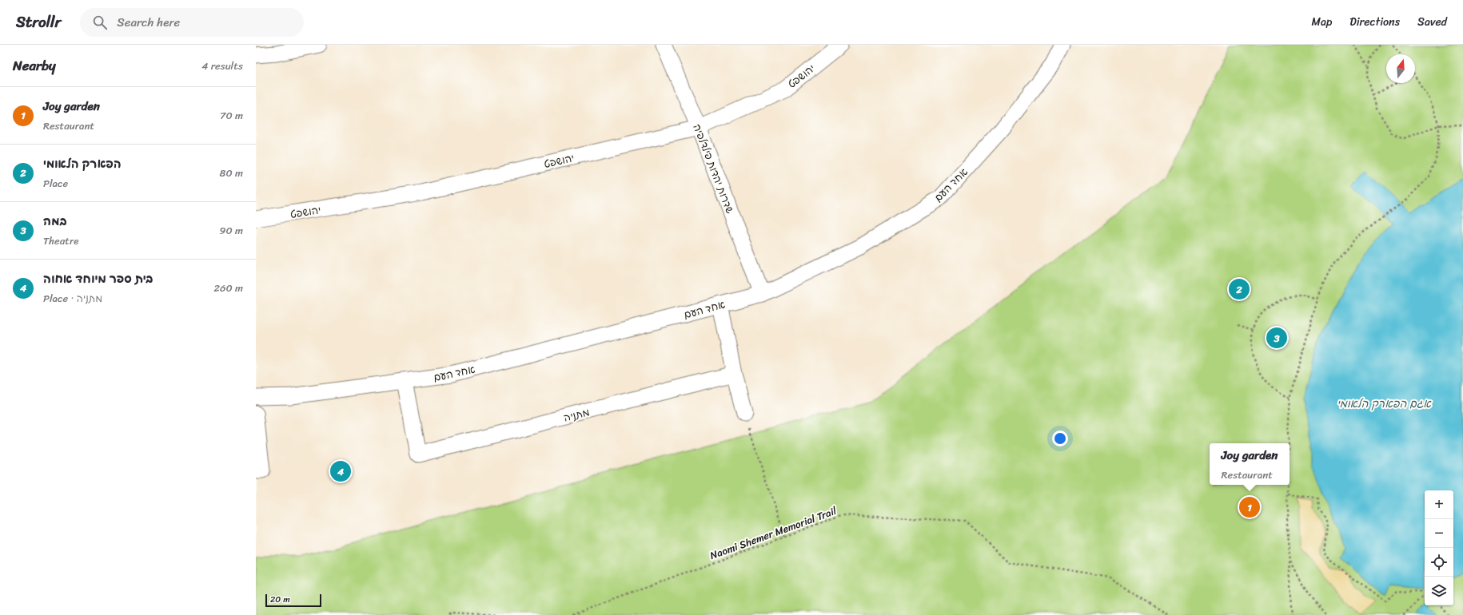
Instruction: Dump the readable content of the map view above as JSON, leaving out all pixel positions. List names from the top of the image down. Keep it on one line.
{"streets":{"street":["יהושפט","שדרות יהדות פילדלפיה","אחד העם","מתניה"],"path":["Naomi Shemer Memorial Trail"]},"crossings":[["יהושפט","שדרות יהדות פילדלפיה"],["שדרות יהדות פילדלפיה","אחד העם"],["אחד העם","מתניה"]],"water":["אגם הפארק הלאומי"],"scale_bar":"20 m","north":"top","page":{"header":"Strollr","search":"Search here","nav":["Map","Directions","Saved"],"heading":["Nearby","4 results"],"list":[{"mark":"1","name":"Joy garden","note":"Restaurant","value":"70 m"},{"mark":"2","name":"הפארק הלאומי","note":"Place","value":"80 m"},{"mark":"3","name":"במה","note":"Theatre","value":"90 m"},{"mark":"4","name":"בית ספר מיוחד אחוה","note":"Place · מתניה","value":"260 m"}],"pins":["2","3","4","1"],"popup":["Joy garden","Restaurant"],"map_buttons":["+","−"],"scale":"20 m"}}
